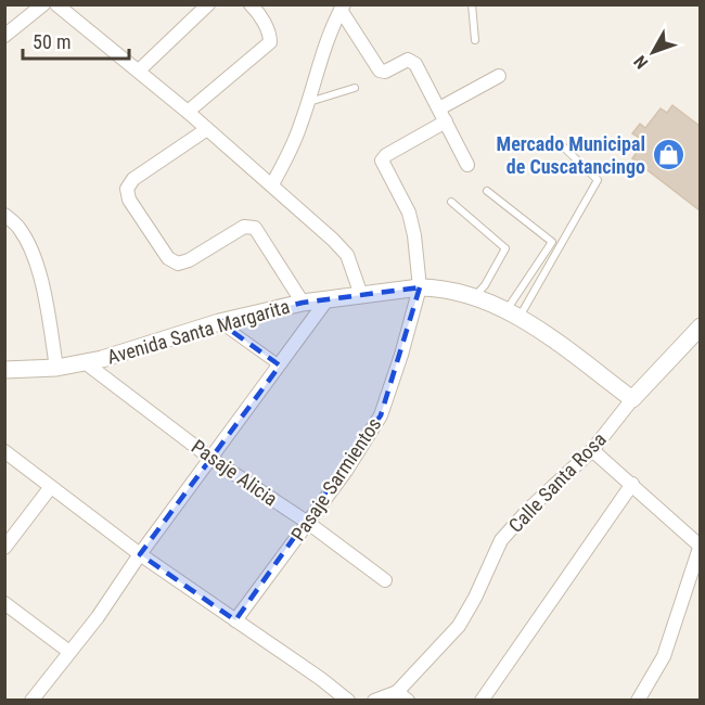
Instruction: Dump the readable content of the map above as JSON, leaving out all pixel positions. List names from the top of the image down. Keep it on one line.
{"streets":{"street":["Avenida Santa Margarita","Pasaje Alicia","Pasaje Sarmientos","Calle Santa Rosa"]},"crossings":[["Avenida Santa Margarita","Pasaje Alicia"],["Avenida Santa Margarita","Pasaje Sarmientos"],["Avenida Santa Margarita","Calle Santa Rosa"],["Pasaje Alicia","Pasaje Sarmientos"]],"places":{"shop":["Mercado Municipal de Cuscatancingo"]},"scale_bar":"50 m","north":"bottom left"}
